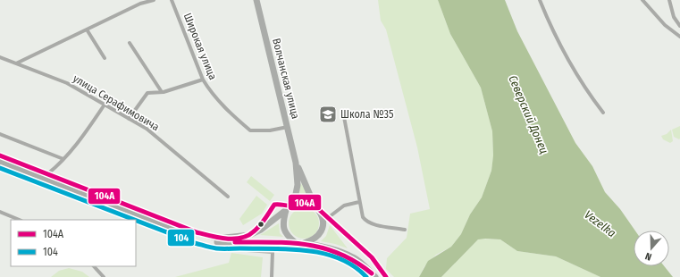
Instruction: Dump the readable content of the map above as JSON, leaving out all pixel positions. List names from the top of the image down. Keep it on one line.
{"streets":{"main road":["Волчанская улица"],"street":["Широкая улица","улица Серафимовича"]},"crossings":[["Широкая улица","Волчанская улица"]],"water":["Северский Донец","Vezelka"],"places":{"school or university":["Школа №35"]},"lines":["transit line 104А","transit line 104"],"legend":["104А","104"],"north":"bottom"}
